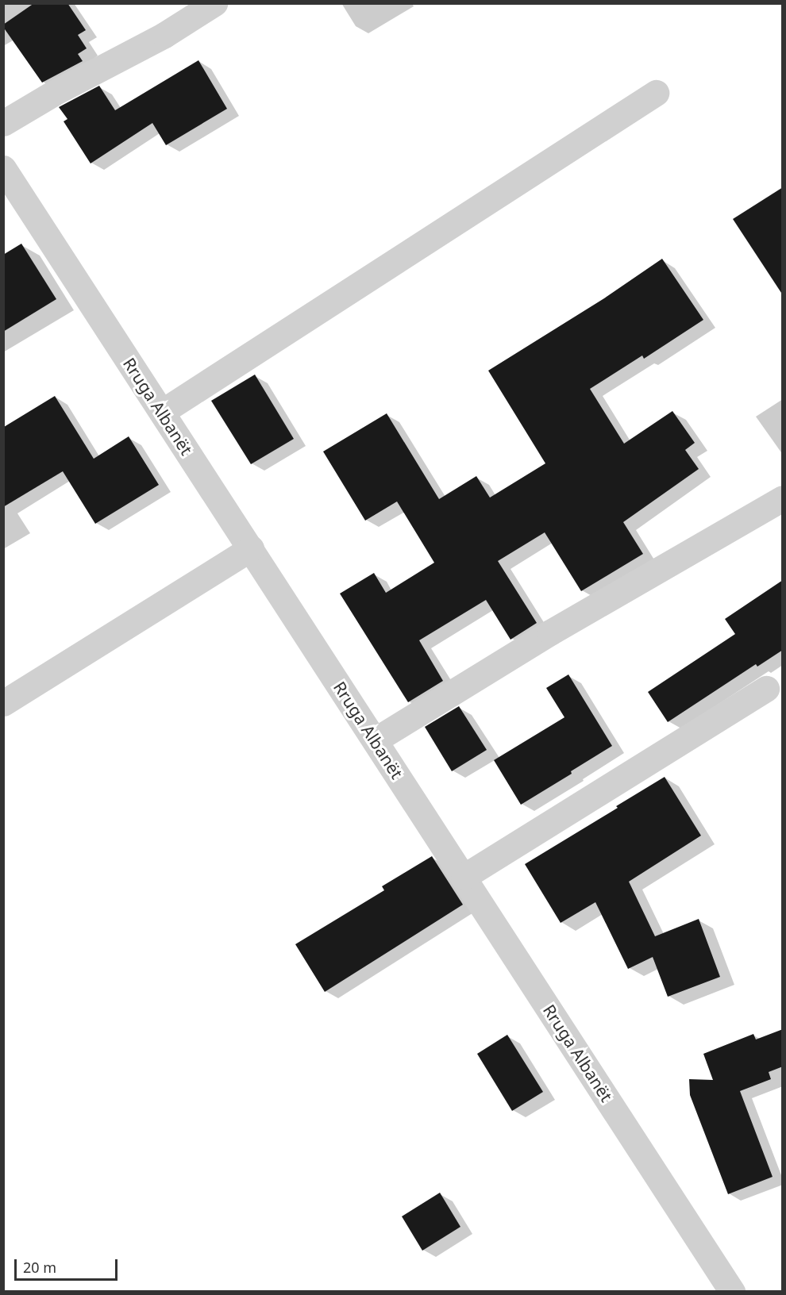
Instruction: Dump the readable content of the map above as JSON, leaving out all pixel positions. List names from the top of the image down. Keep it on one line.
{"streets":{"street":["Rruga Albanët"]},"scale_bar":"20 m"}
